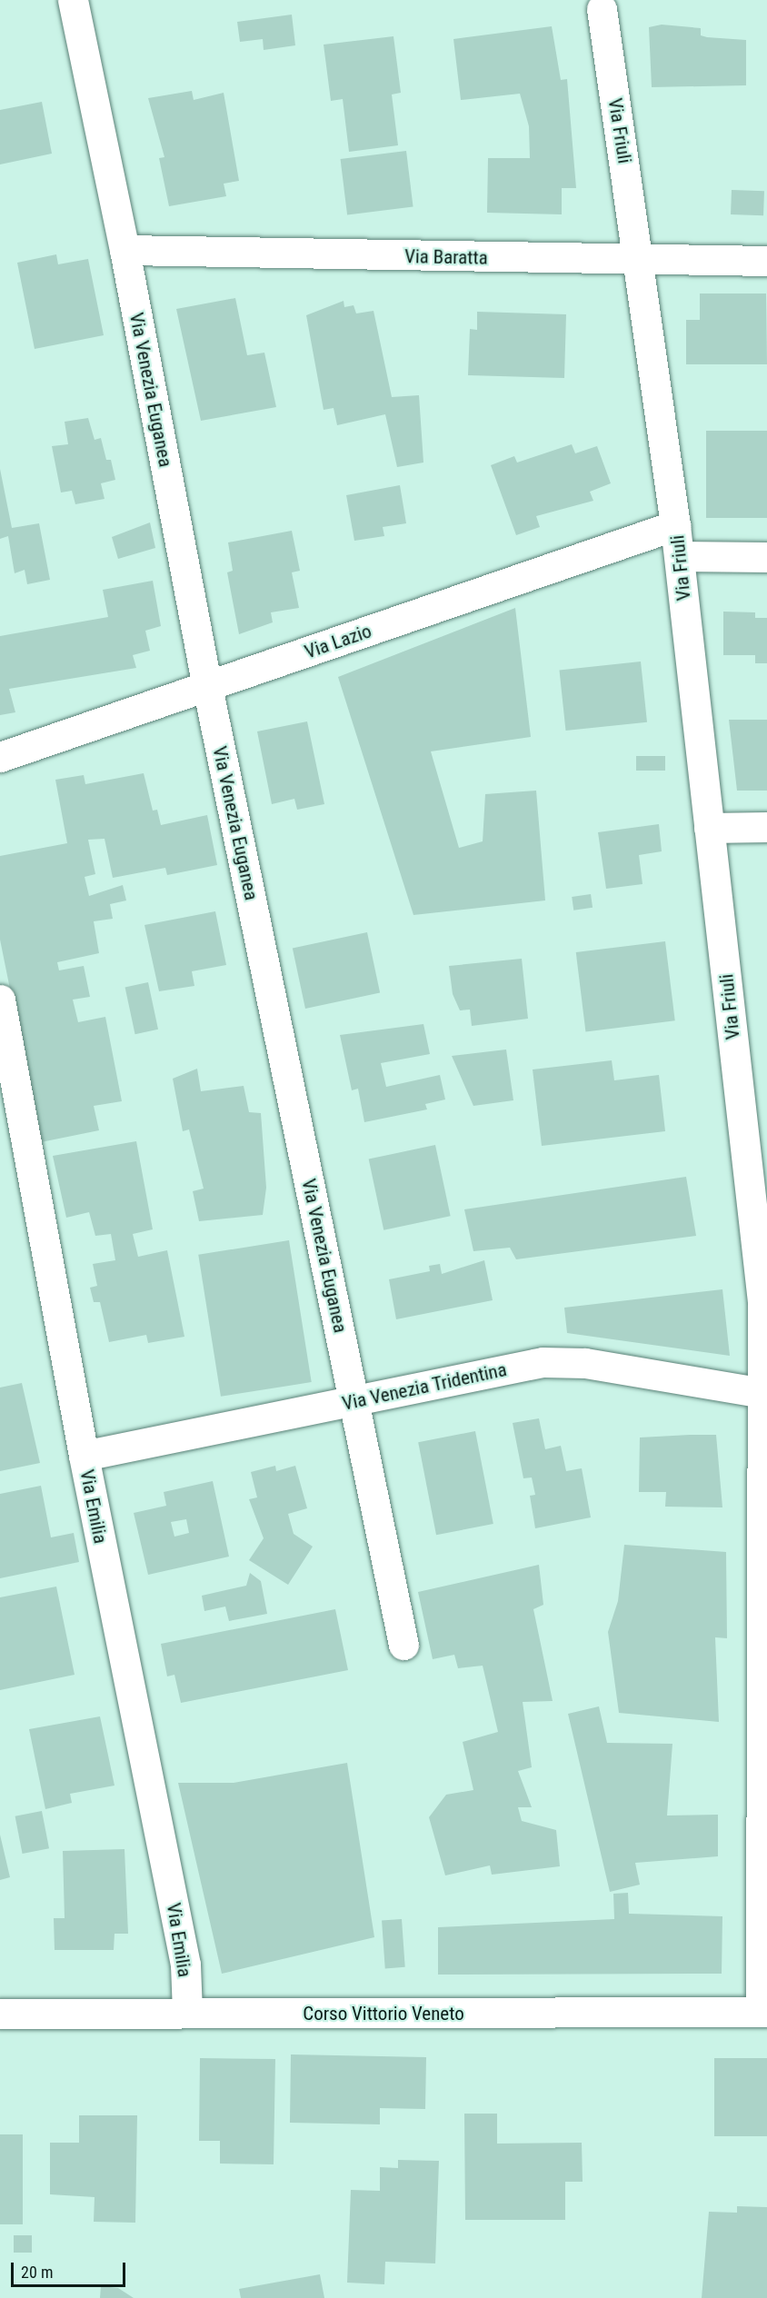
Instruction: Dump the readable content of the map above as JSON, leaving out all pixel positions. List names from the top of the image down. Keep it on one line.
{"streets":{"street":["Via Friuli","Via Baratta","Via Venezia Euganea","Via Lazio","Via Venezia Tridentina","Via Emilia","Corso Vittorio Veneto"]},"crossings":[["Via Friuli","Via Baratta"],["Via Friuli","Via Lazio"],["Via Friuli","Via Venezia Tridentina"],["Via Friuli","Corso Vittorio Veneto"],["Via Baratta","Via Venezia Euganea"],["Via Venezia Euganea","Via Lazio"],["Via Venezia Euganea","Via Venezia Tridentina"],["Via Venezia Tridentina","Via Emilia"],["Via Emilia","Corso Vittorio Veneto"]],"scale_bar":"20 m"}
